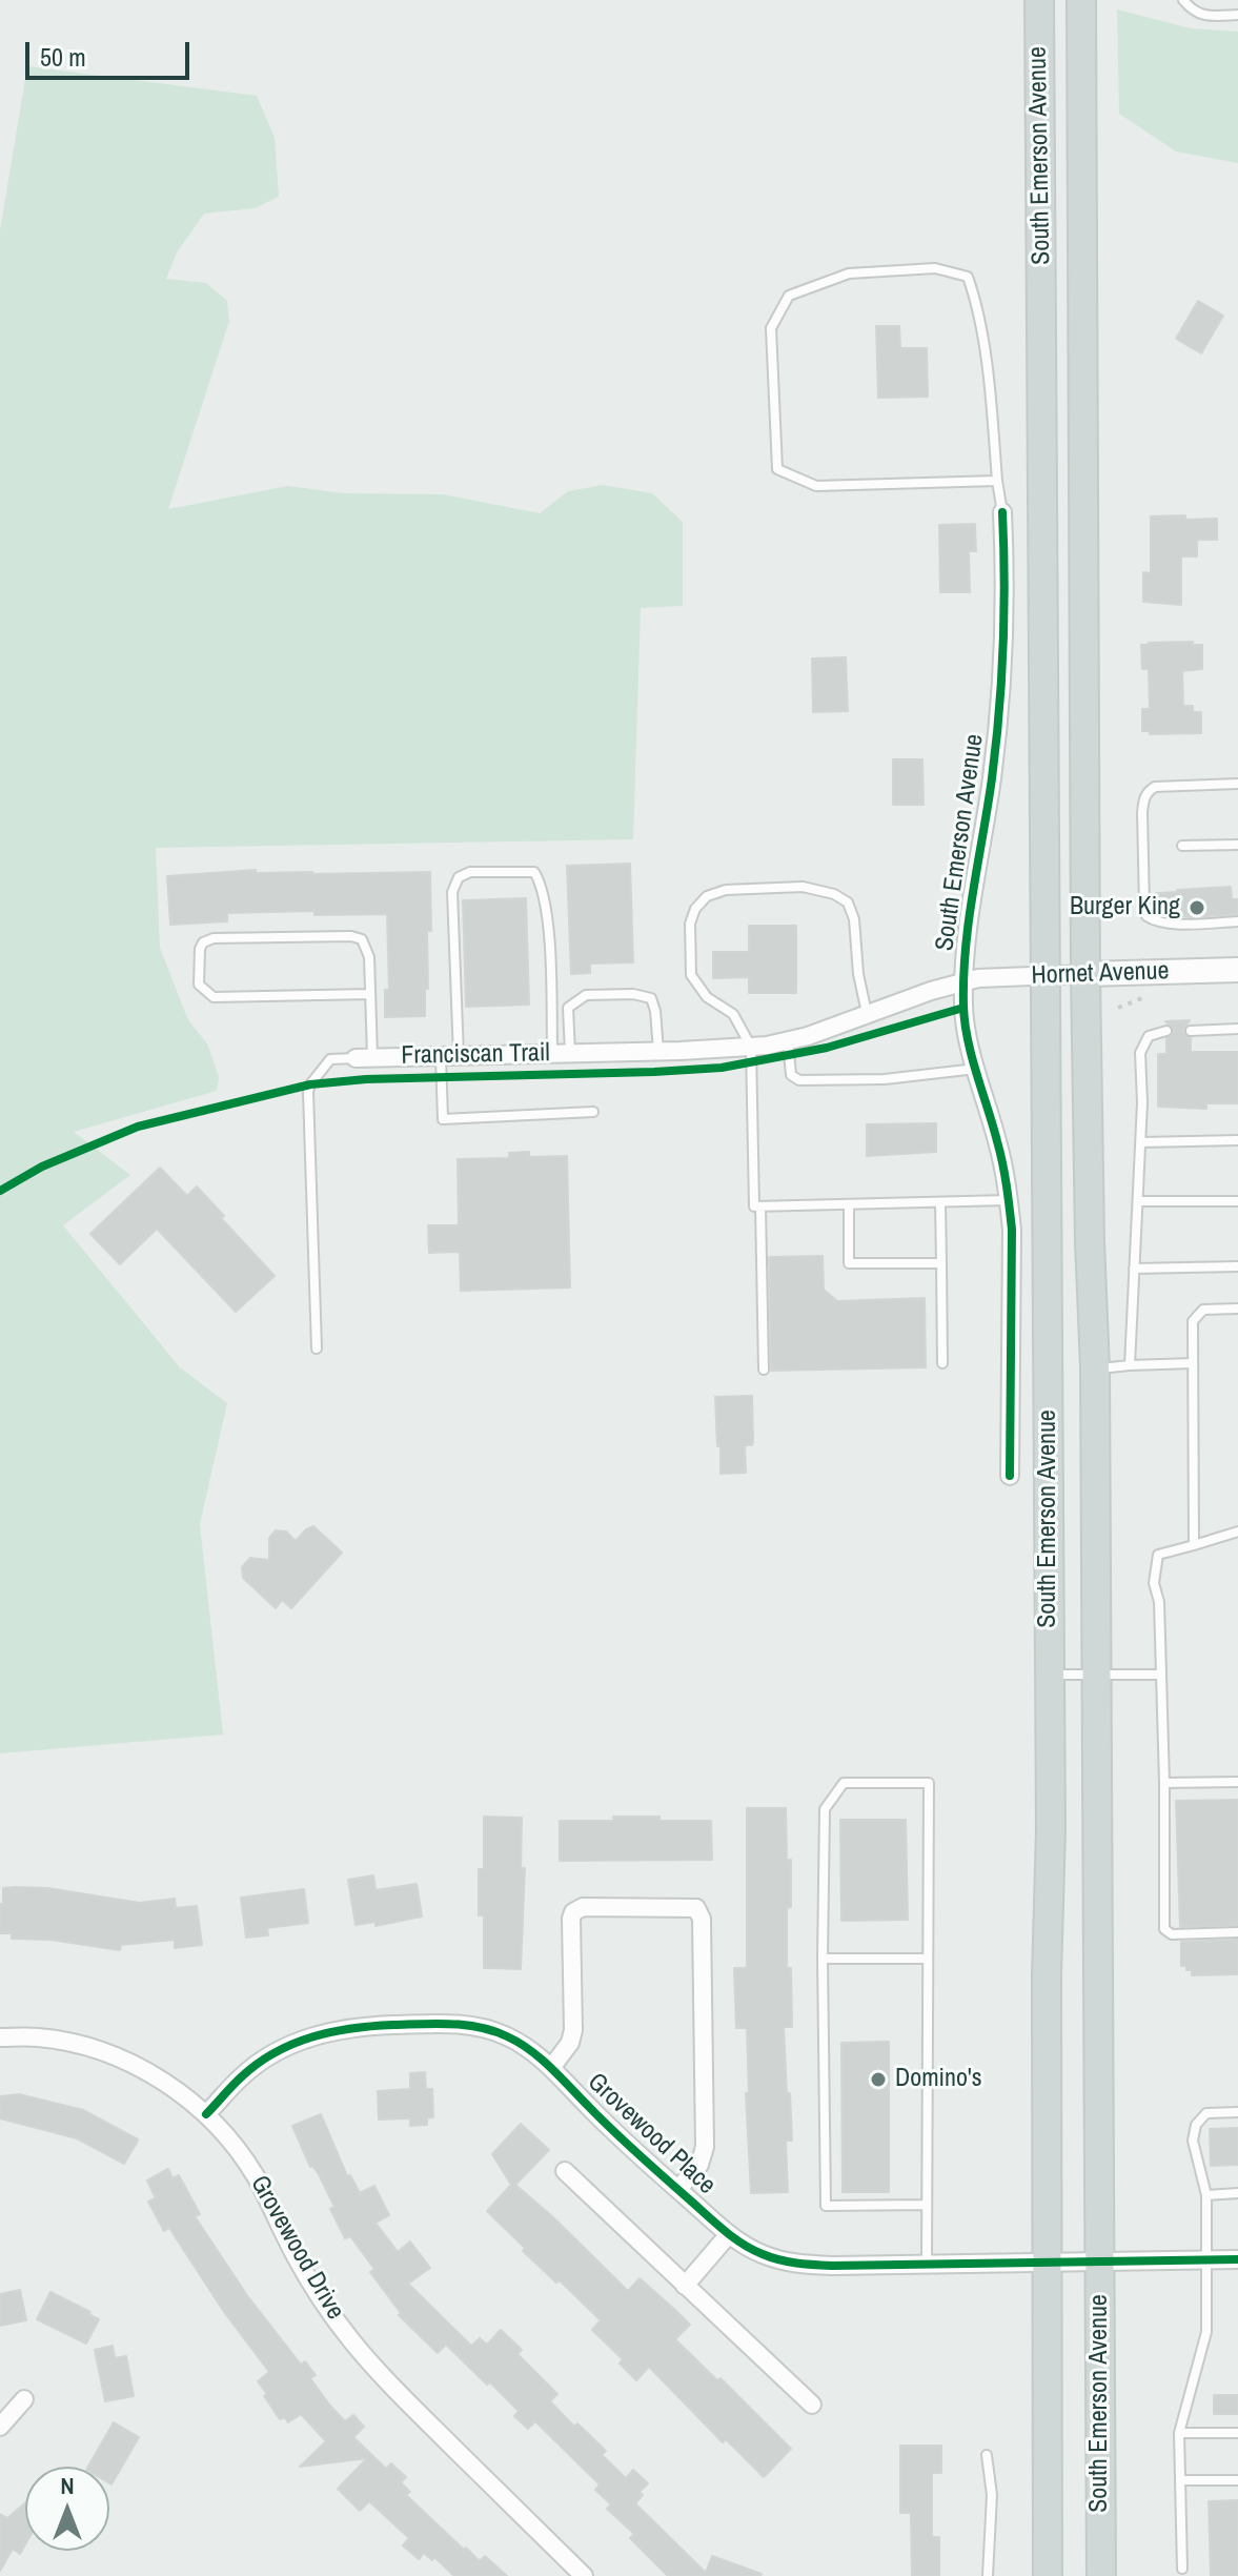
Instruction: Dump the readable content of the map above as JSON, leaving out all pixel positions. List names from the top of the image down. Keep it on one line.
{"streets":{"main road":["South Emerson Avenue"],"street":["Hornet Avenue","Grovewood Place","Grovewood Drive"],"cycle path":["Franciscan Trail"]},"crossings":[["South Emerson Avenue","Hornet Avenue"],["South Emerson Avenue","Grovewood Place"],["Grovewood Place","Grovewood Drive"]],"places":["Burger King","Domino's"],"scale_bar":"50 m","north":"top"}
